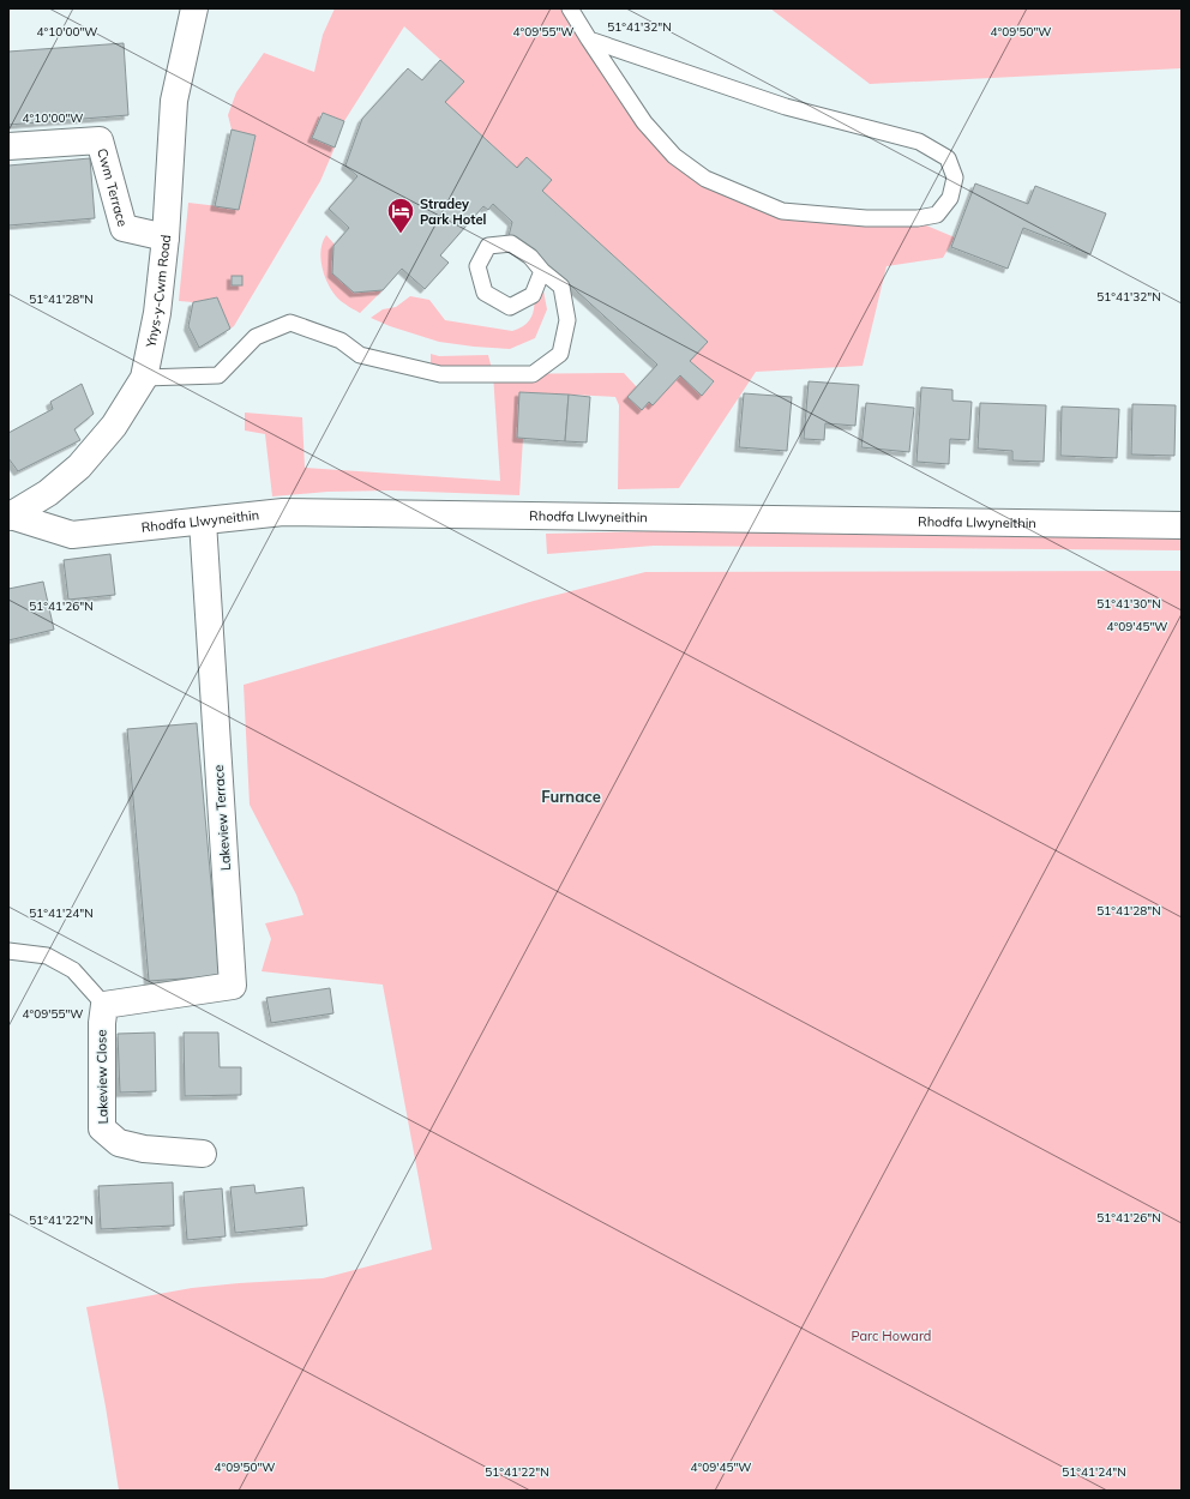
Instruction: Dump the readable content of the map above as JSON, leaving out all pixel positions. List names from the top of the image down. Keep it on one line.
{"streets":{"street":["Cwm Terrace","Ynys-y-Cwm Road","Rhodfa Llwyneithin","Lakeview Terrace","Lakeview Close"]},"crossings":[["Cwm Terrace","Ynys-y-Cwm Road"],["Ynys-y-Cwm Road","Rhodfa Llwyneithin"],["Rhodfa Llwyneithin","Lakeview Terrace"],["Lakeview Terrace","Lakeview Close"]],"districts":["Furnace"],"parks":["Parc Howard"],"places":{"hotel":["Stradey Park Hotel"]},"coordinates":["51°41'32\"N","4°10'00\"W","4°09'55\"W","4°09'50\"W","51°41'28\"N","51°41'30\"N","51°41'26\"N","4°09'45\"W","51°41'24\"N","51°41'22\"N"]}
